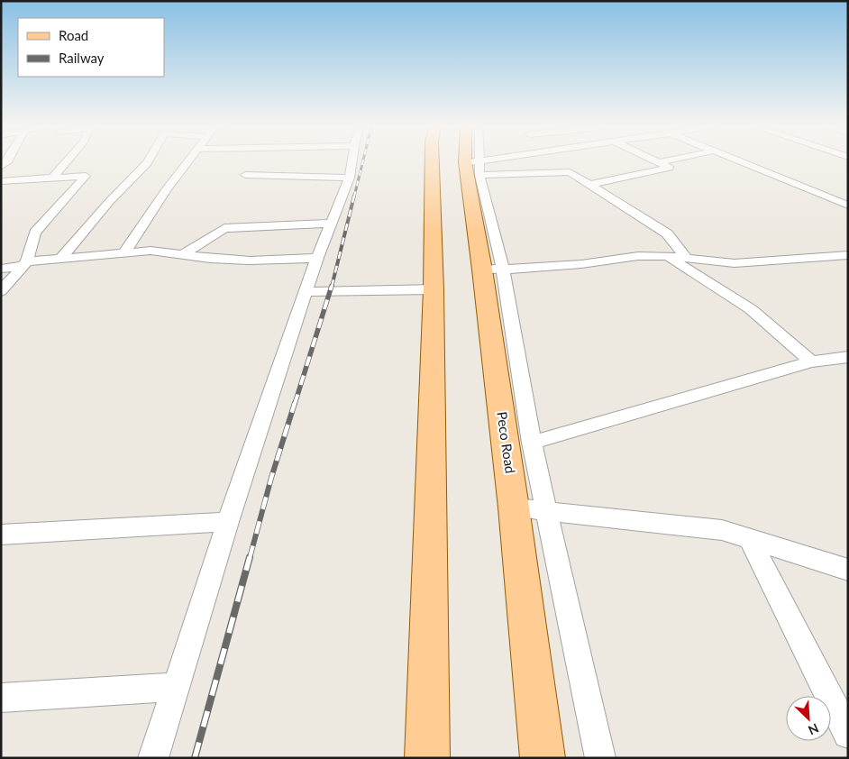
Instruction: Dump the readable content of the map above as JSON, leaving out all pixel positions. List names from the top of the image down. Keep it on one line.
{"streets":{"main road":["Peco Road"]},"legend":["Road","Railway"],"north":"bottom right"}
